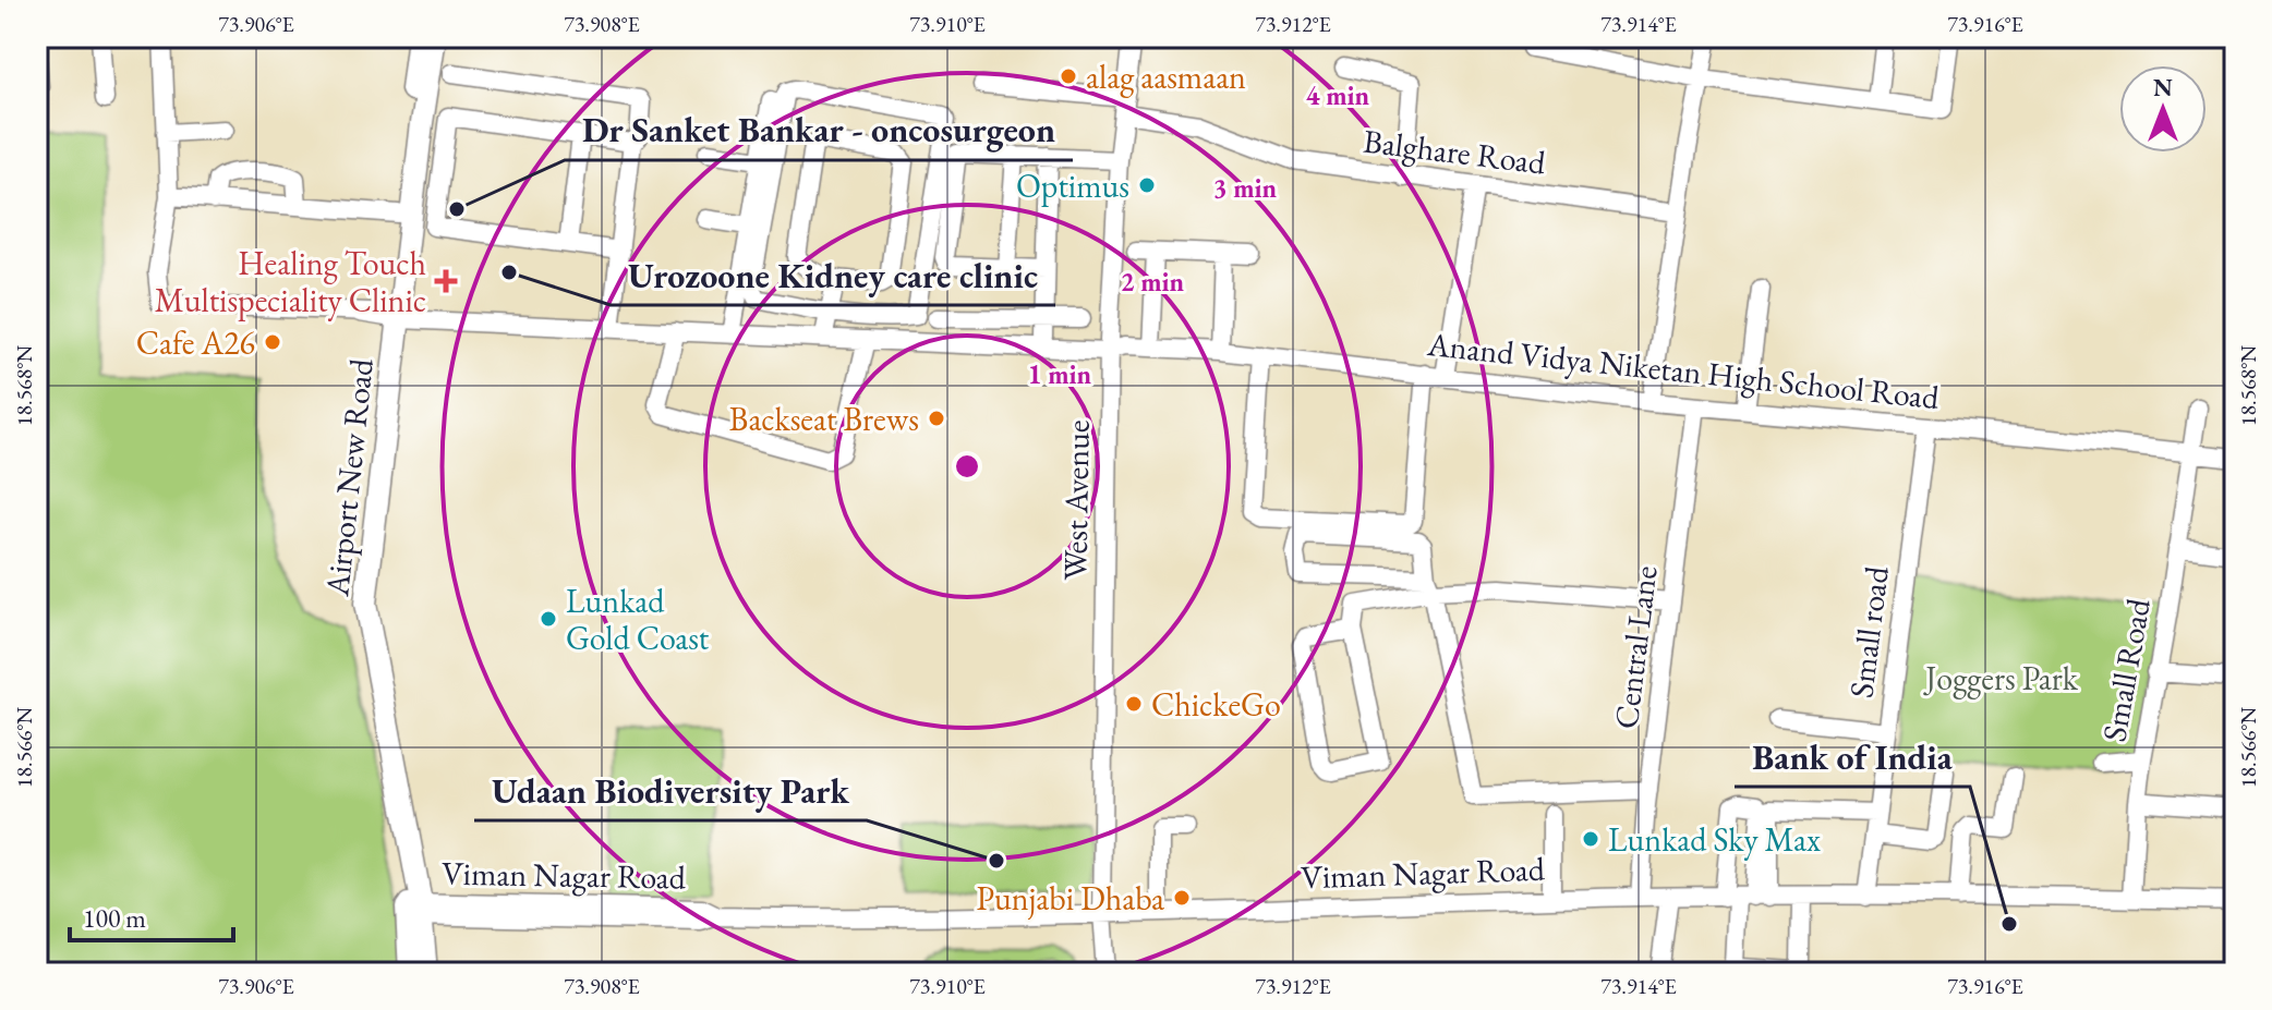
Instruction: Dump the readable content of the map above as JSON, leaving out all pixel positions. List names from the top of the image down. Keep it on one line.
{"streets":{"main road":["Airport New Road"],"street":["Balghare Road","Anand Vidya Niketan High School Road","West Avenue","Small road","Central Lane","Small Road","Viman Nagar Road"]},"crossings":[["Balghare Road","West Avenue"],["Anand Vidya Niketan High School Road","West Avenue"],["Anand Vidya Niketan High School Road","Small road"],["Anand Vidya Niketan High School Road","Central Lane"],["Anand Vidya Niketan High School Road","Small Road"],["Airport New Road","Viman Nagar Road"],["West Avenue","Viman Nagar Road"],["Small road","Viman Nagar Road"],["Central Lane","Viman Nagar Road"],["Small Road","Viman Nagar Road"]],"parks":["Joggers Park"],"places":{"other":["alag aasmaan","Optimus","Dr Sanket Bankar - oncosurgeon","Urozoone Kidney care clinic","Cafe A26","Backseat Brews","Lunkad Gold Coast","ChickeGo","Lunkad Sky Max","Udaan Biodiversity Park","Punjabi Dhaba","Bank of India"],"health":["Healing Touch Multispeciality Clinic"]},"scale_bar":"100 m","north":"top","coordinates":["73.906°E","73.908°E","73.910°E","73.912°E","73.914°E","73.916°E","18.568°N","18.566°N"],"rings":["4 min","3 min","2 min","1 min"]}
